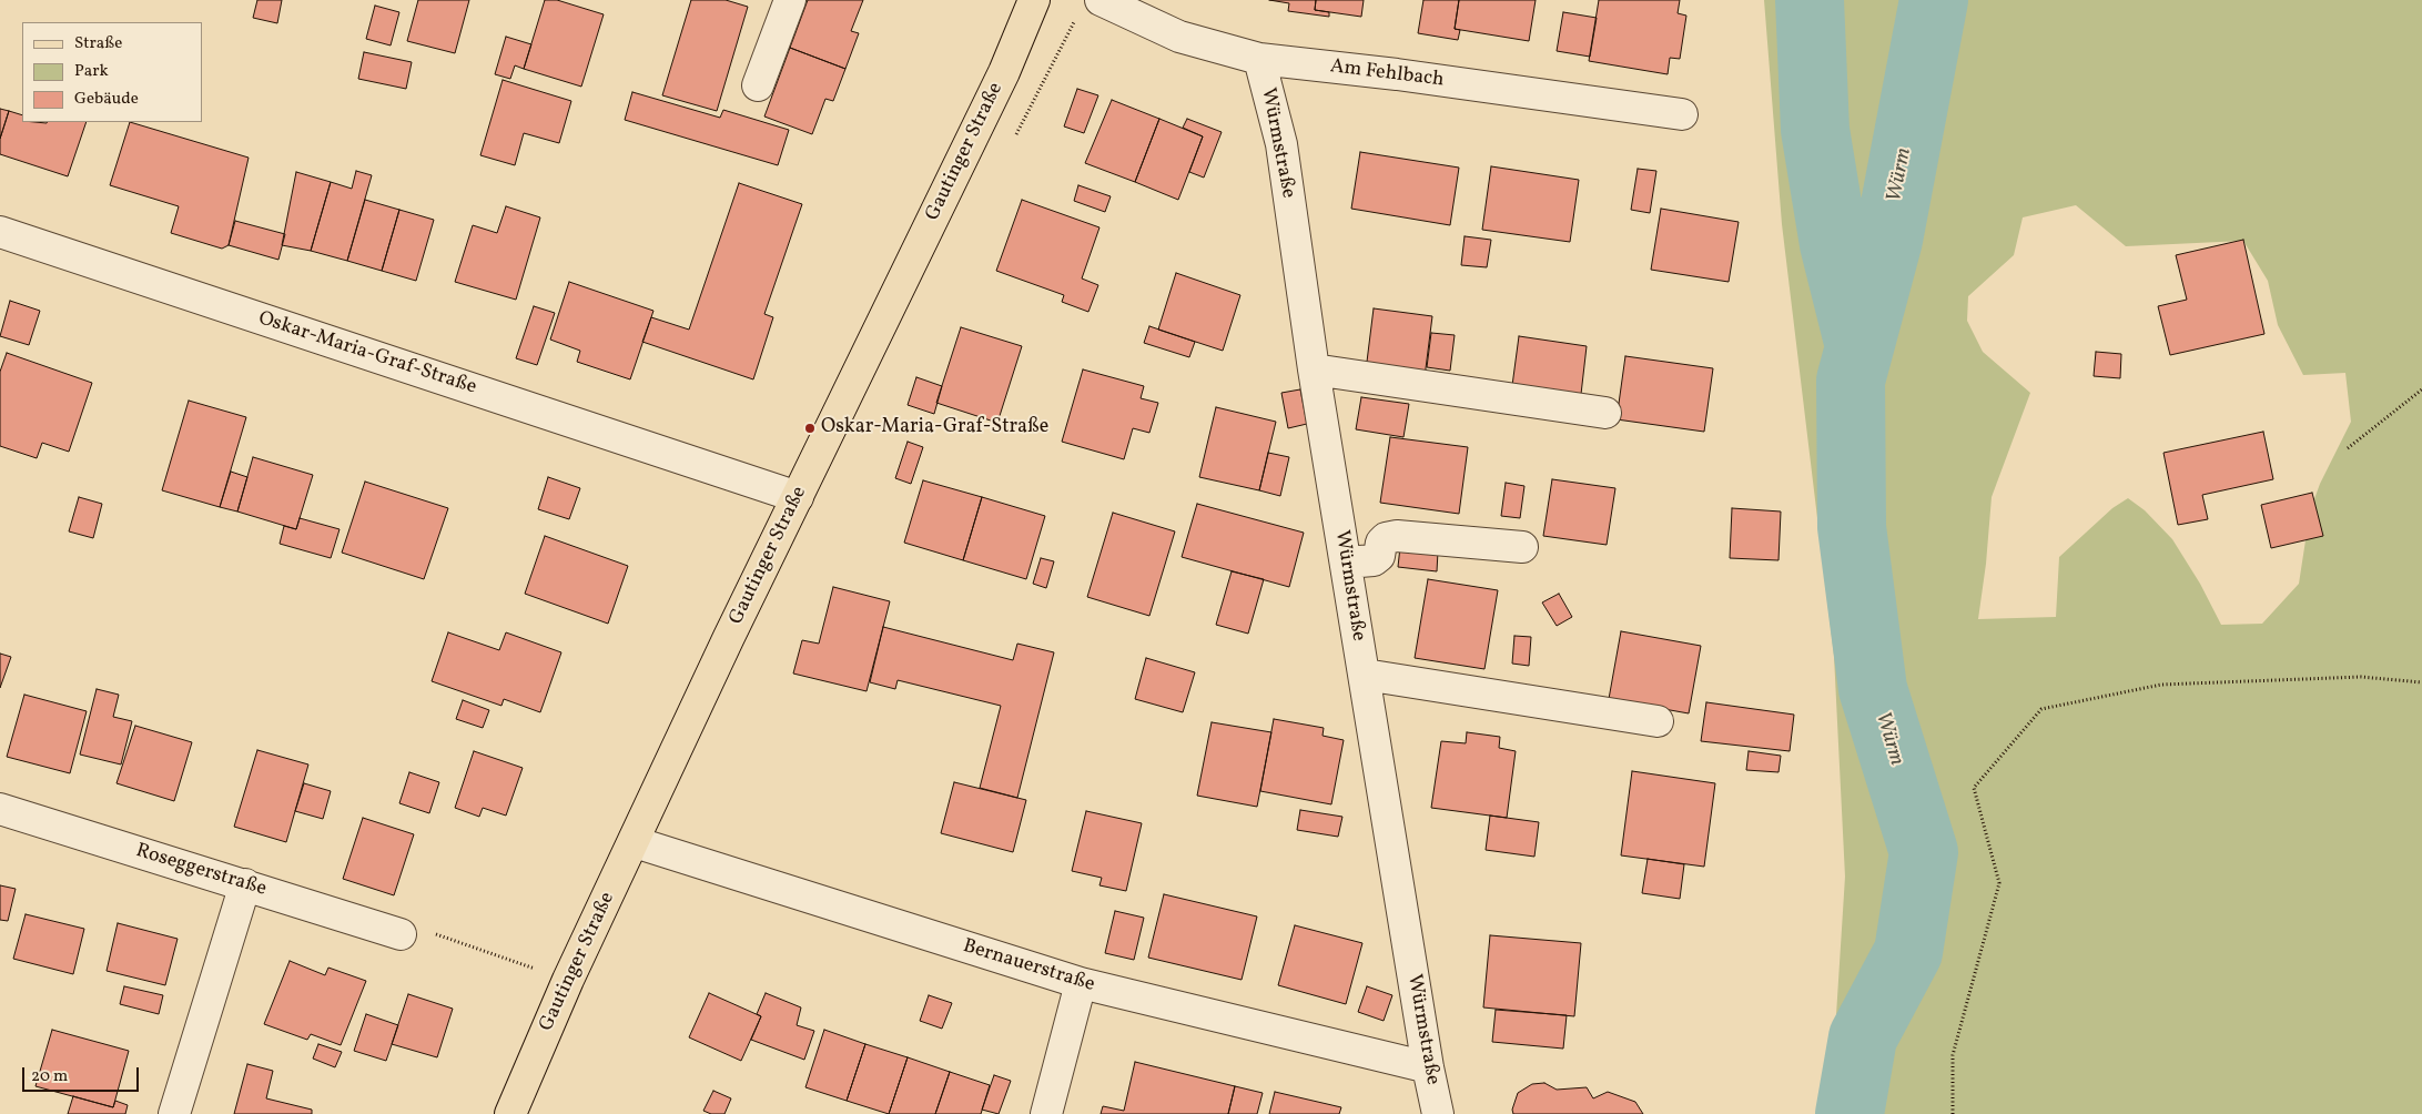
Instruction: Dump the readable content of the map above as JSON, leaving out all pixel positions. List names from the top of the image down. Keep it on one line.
{"streets":{"main road":["Gautinger Straße"],"street":["Am Fehlbach","Würmstraße","Oskar-Maria-Graf-Straße","Roseggerstraße","Bernauerstraße"]},"crossings":[["Am Fehlbach","Würmstraße"],["Würmstraße","Bernauerstraße"],["Gautinger Straße","Oskar-Maria-Graf-Straße"],["Gautinger Straße","Bernauerstraße"]],"water":["Würm"],"places":["Oskar-Maria-Graf-Straße"],"legend":["Straße","Park","Gebäude"],"scale_bar":"20 m"}
